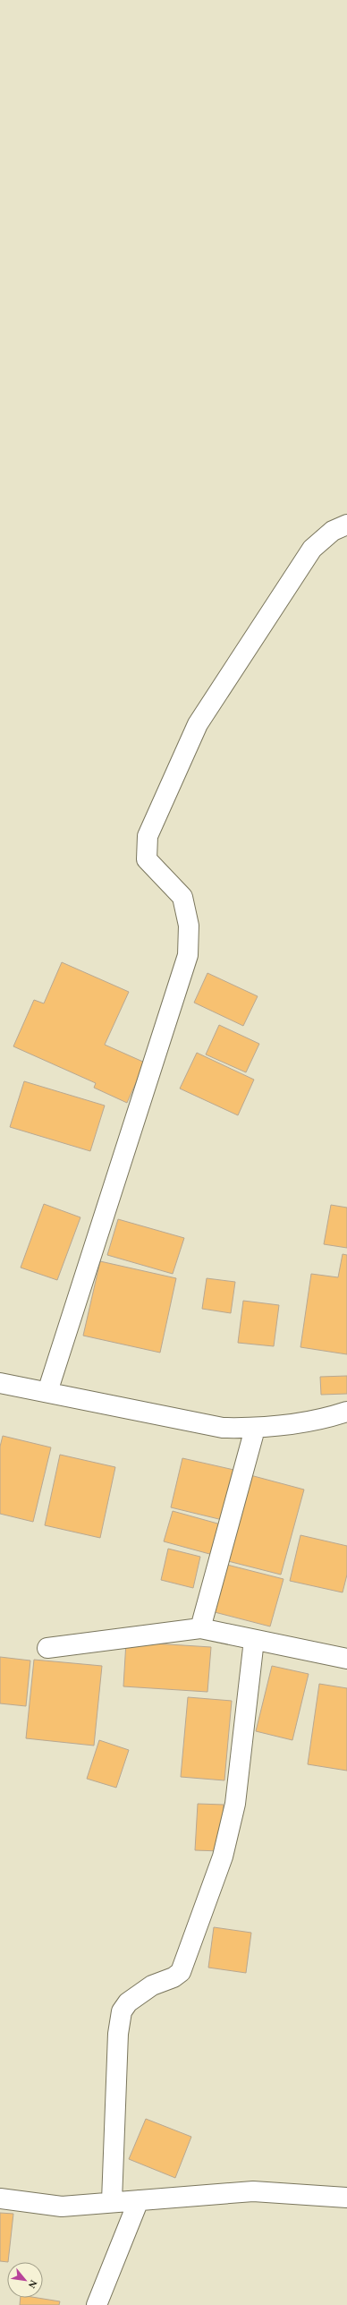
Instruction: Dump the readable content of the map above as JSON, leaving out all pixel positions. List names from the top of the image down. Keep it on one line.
{"north":"bottom right"}
